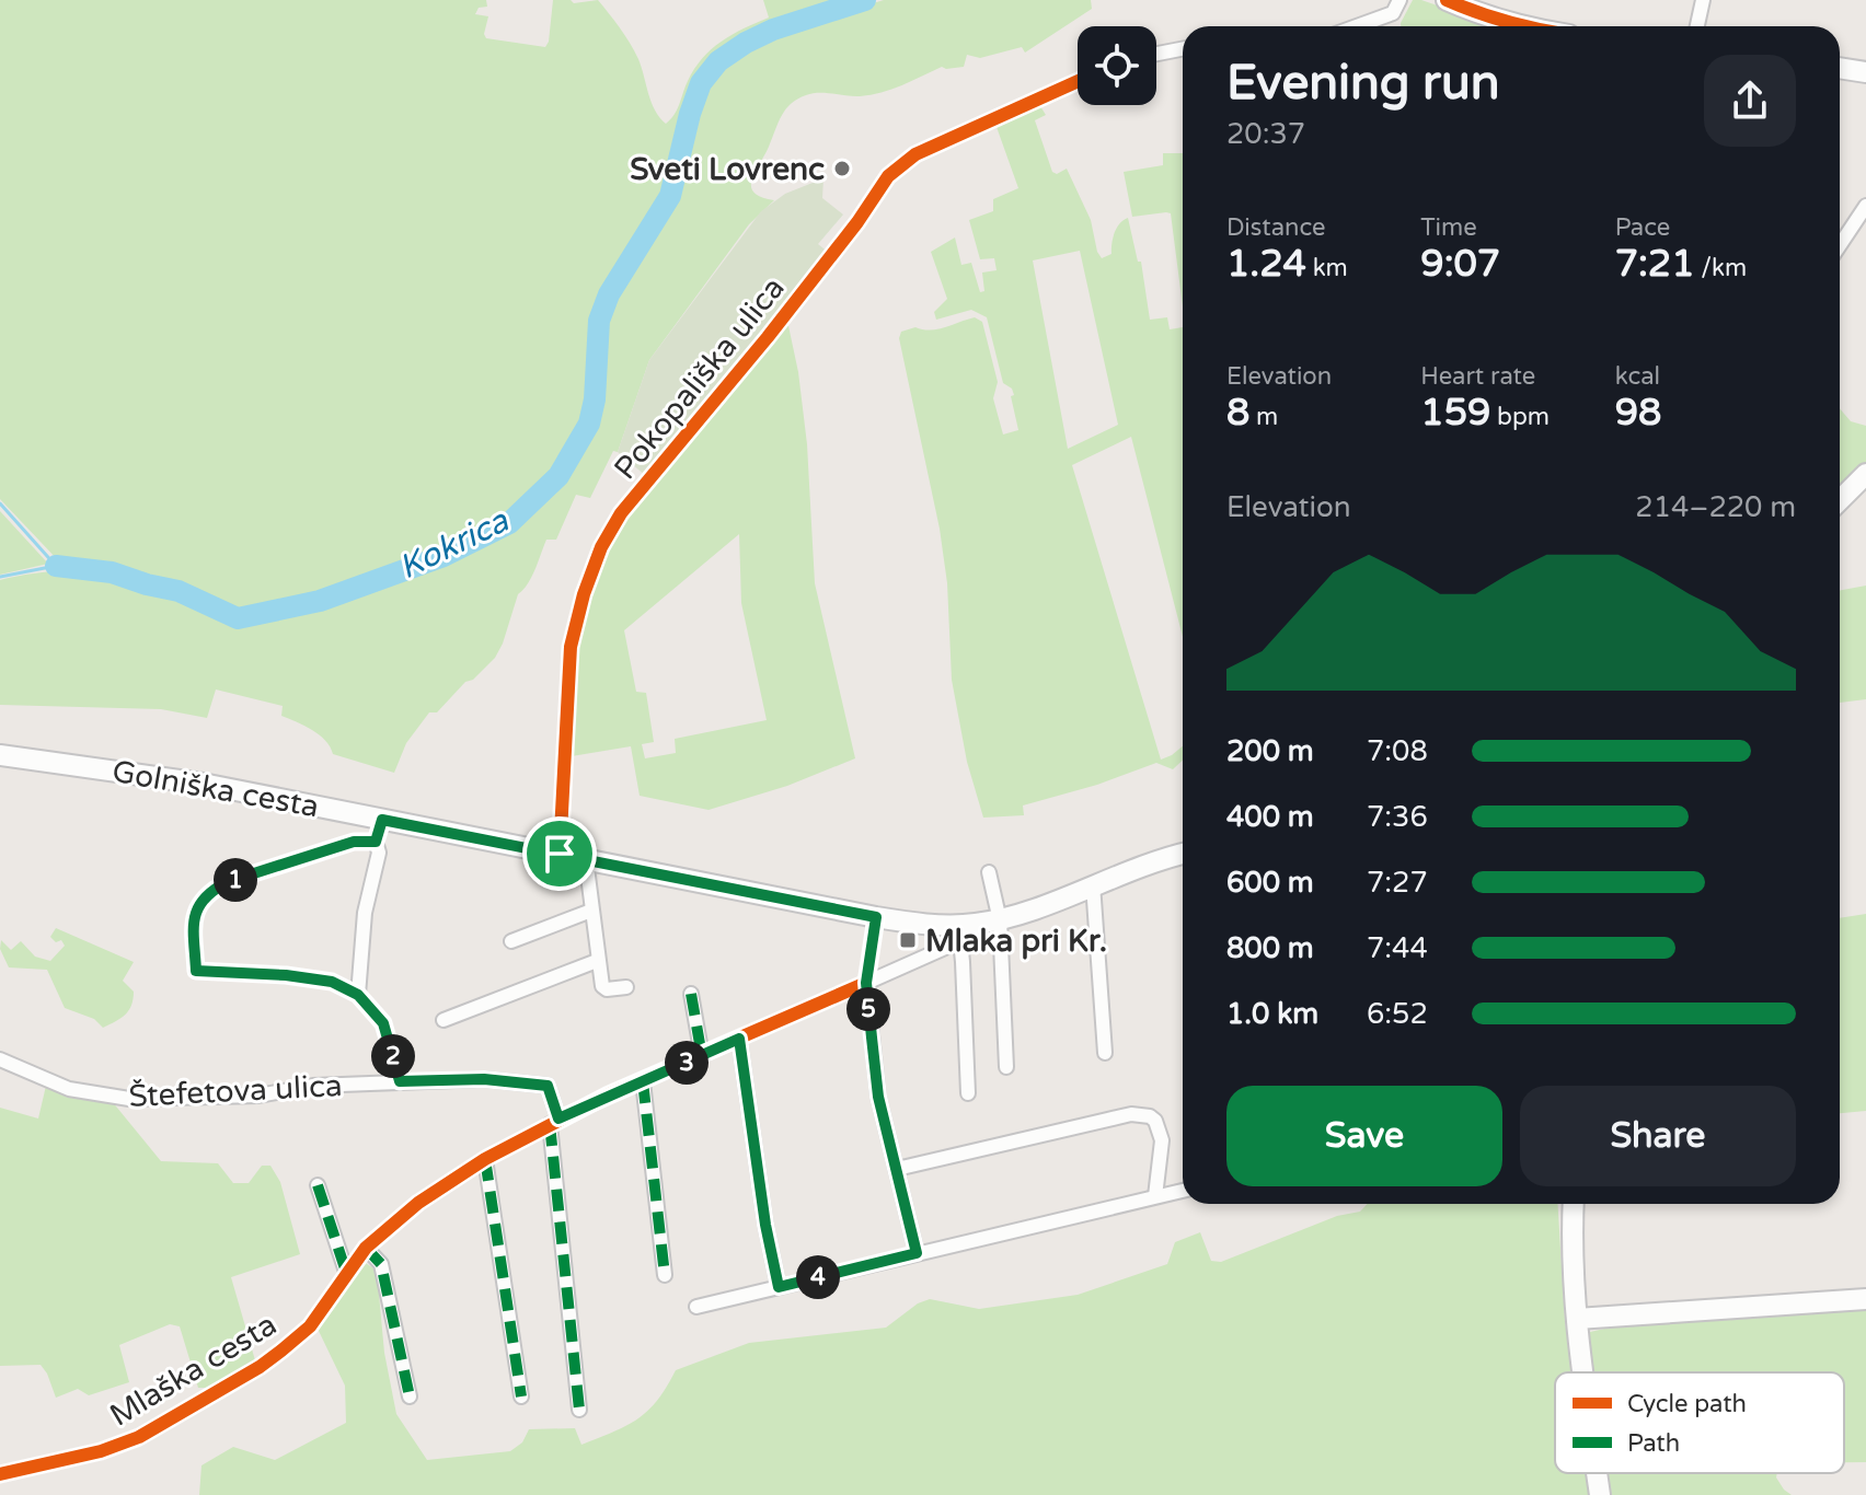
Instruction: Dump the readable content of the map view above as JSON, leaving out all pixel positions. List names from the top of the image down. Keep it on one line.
{"streets":{"main road":["Golniška cesta"],"street":["Pokopališka ulica","Štefetova ulica","Mlaška cesta"]},"crossings":[["Pokopališka ulica","Golniška cesta"],["Štefetova ulica","Mlaška cesta"]],"water":["Kokrica"],"places":{"other":["Sveti Lovrenc"],"transit":["Mlaka pri Kr."]},"legend":["Cycle path","Path"],"page":{"heading":["Evening run","20:37"],"stats":[["Distance","1.24 km"],["Time","9:07"],["Pace","7:21 /km"],["Elevation","8 m"],["Heart rate","159 bpm"],["kcal","98"]],"chart":["Elevation","214–220 m"],"list":[{"name":"200 m","note":"7:08"},{"name":"400 m","note":"7:36"},{"name":"600 m","note":"7:27"},{"name":"800 m","note":"7:44"},{"name":"1.0 km","note":"6:52"}],"pins":["1","5","2","3","4"],"buttons":["Save","Share"]}}
